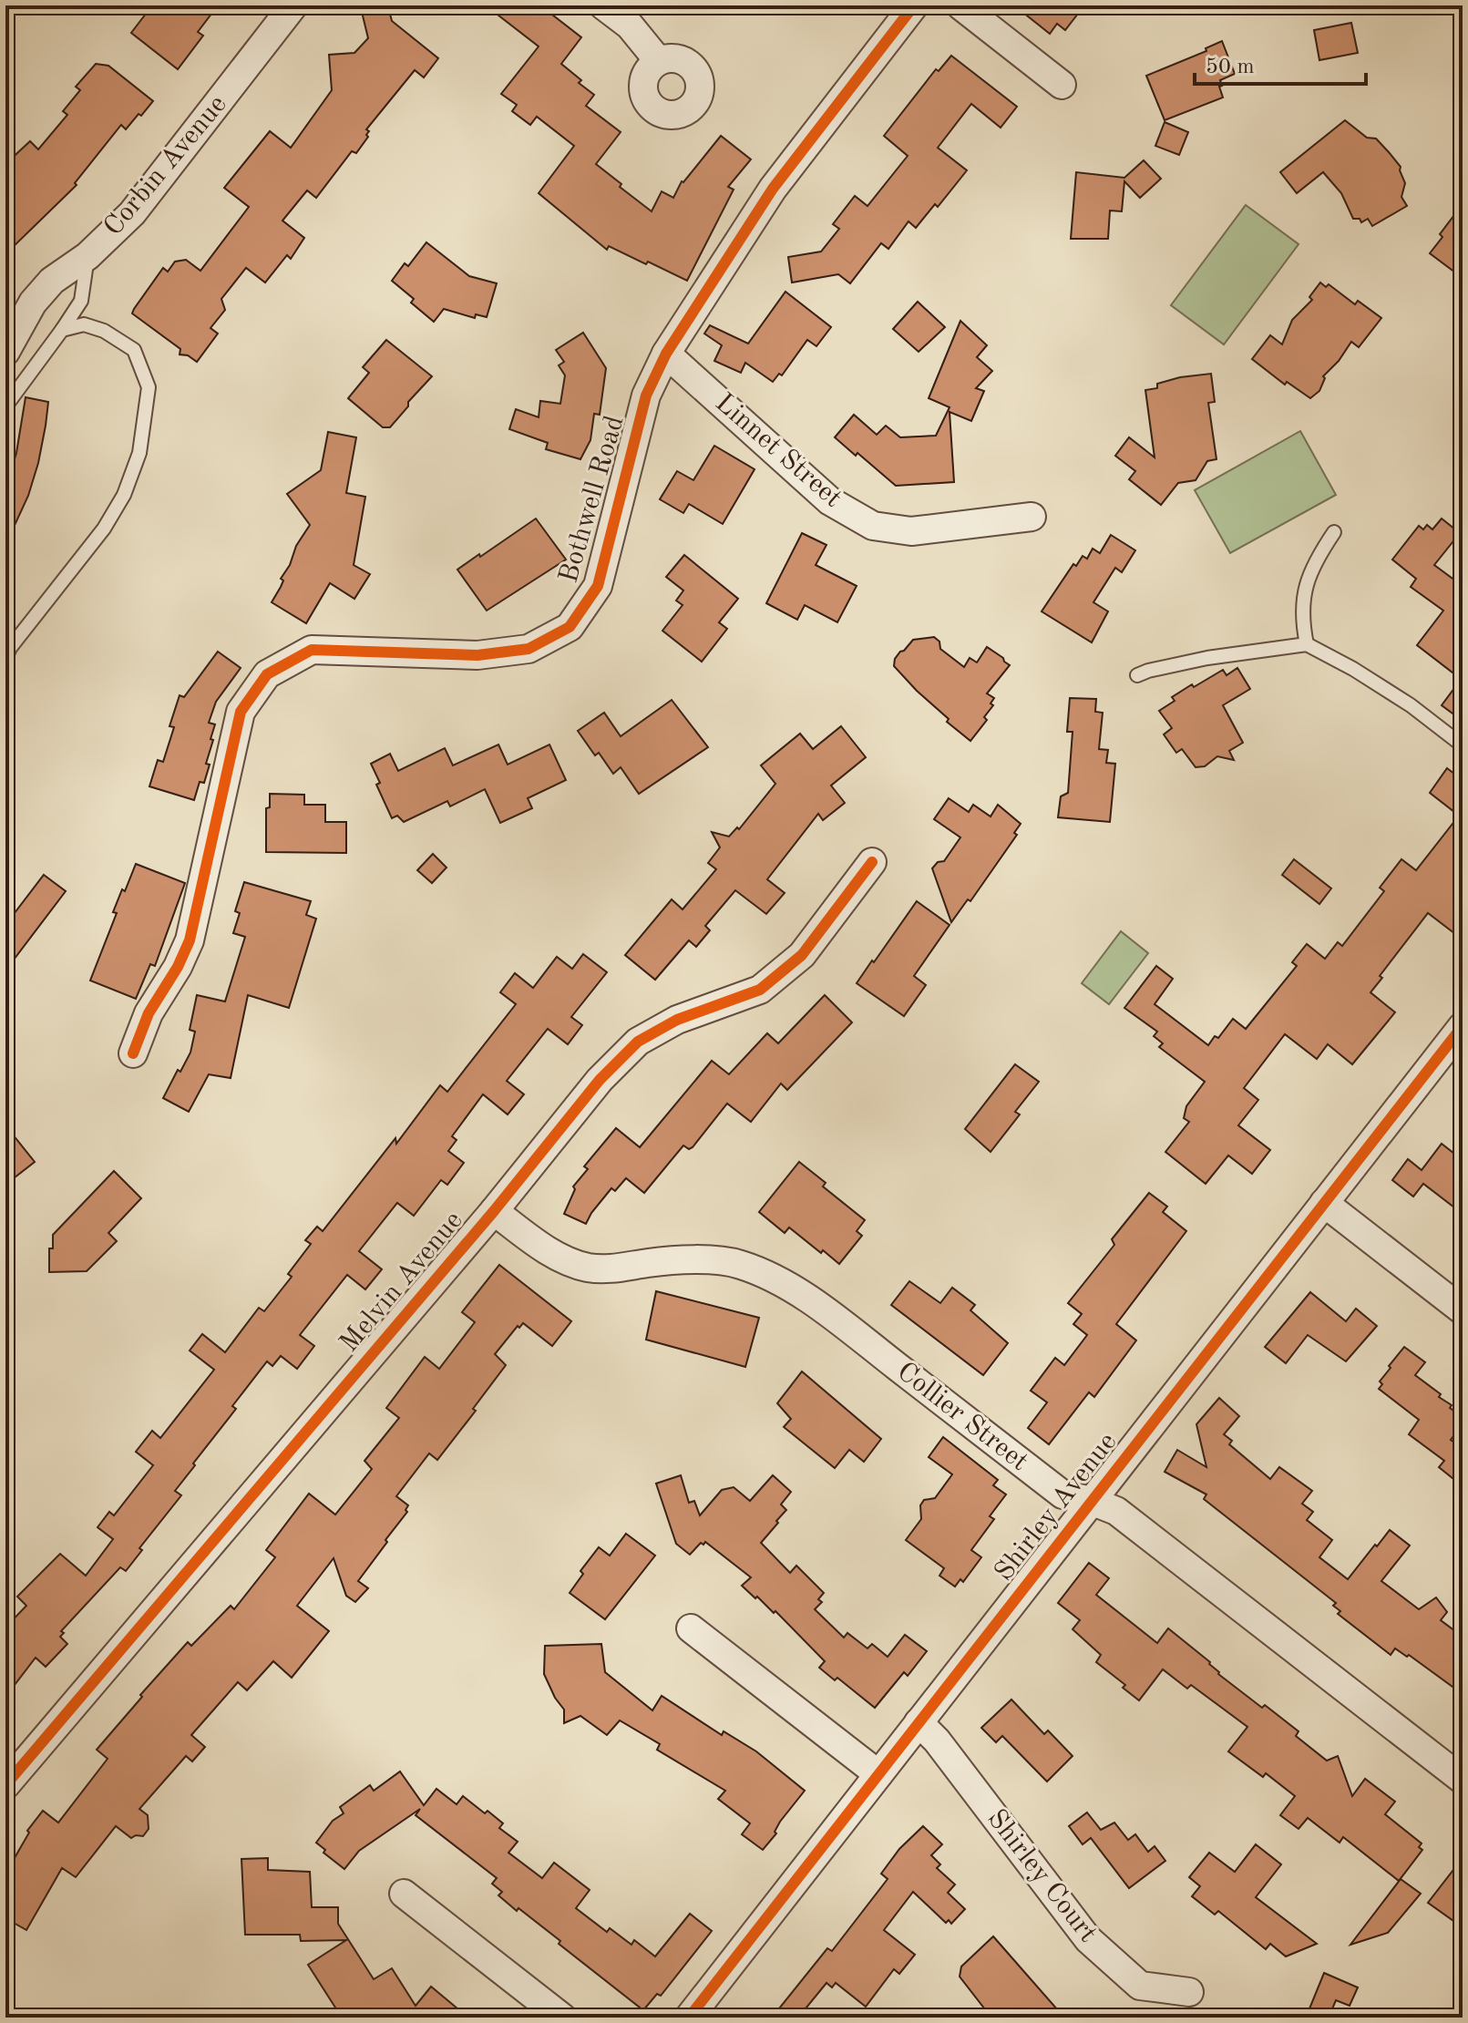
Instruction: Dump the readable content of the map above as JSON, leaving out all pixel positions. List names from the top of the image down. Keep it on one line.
{"streets":{"street":["Corbin Avenue","Linnet Street","Bothwell Road","Melvin Avenue","Collier Street","Shirley Avenue","Shirley Court"]},"crossings":[["Linnet Street","Bothwell Road"],["Melvin Avenue","Collier Street"],["Collier Street","Shirley Avenue"],["Shirley Avenue","Shirley Court"]],"scale_bar":"50 m"}
